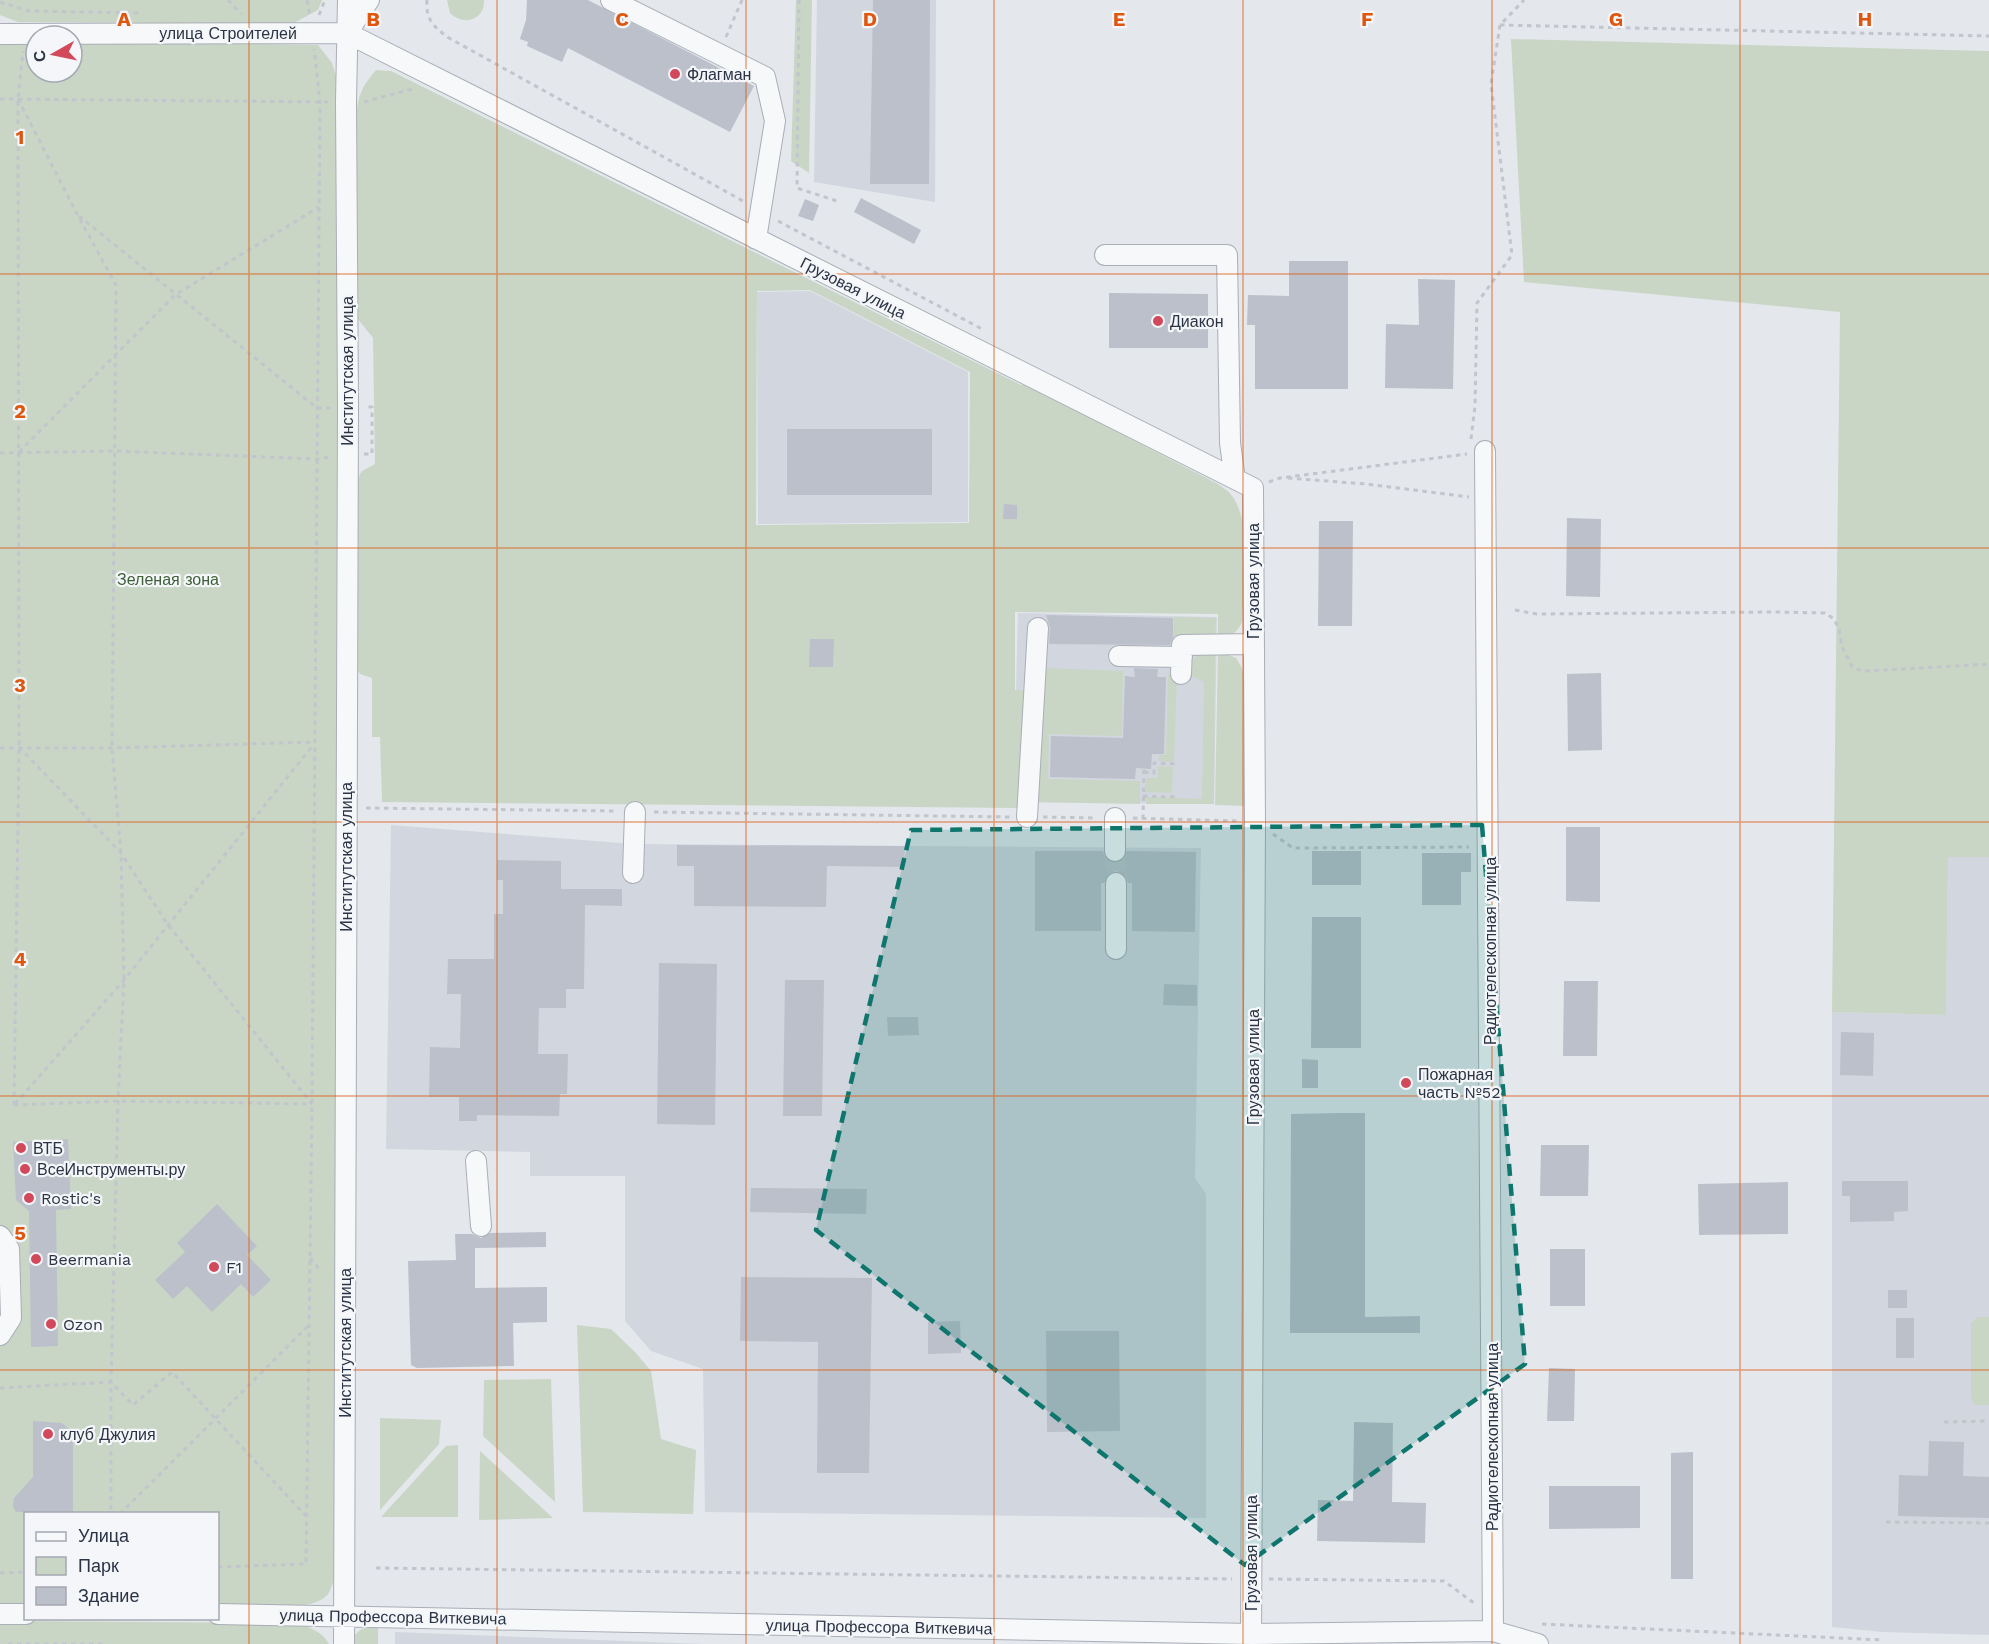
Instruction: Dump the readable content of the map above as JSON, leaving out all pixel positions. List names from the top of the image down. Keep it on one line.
{"streets":{"street":["улица Строителей","Грузовая улица","Институтская улица","Радиотелескопная улица","улица Профессора Виткевича"]},"crossings":[["улица Строителей","Грузовая улица"],["улица Строителей","Институтская улица"],["Грузовая улица","Институтская улица"],["Грузовая улица","улица Профессора Виткевича"],["Институтская улица","улица Профессора Виткевича"],["Радиотелескопная улица","улица Профессора Виткевича"]],"parks":["Зеленая зона"],"places":["Флагман","Диакон","Пожарная часть №52","ВТБ","ВсеИнструменты.ру","Rostic's","Beermania","F1","Ozon","клуб Джулия"],"legend":["Улица","Парк","Здание"],"north":"left","grid":{"columns":["A","B","C","D","E","F","G","H"],"rows":["1","2","3","4","5"]}}
